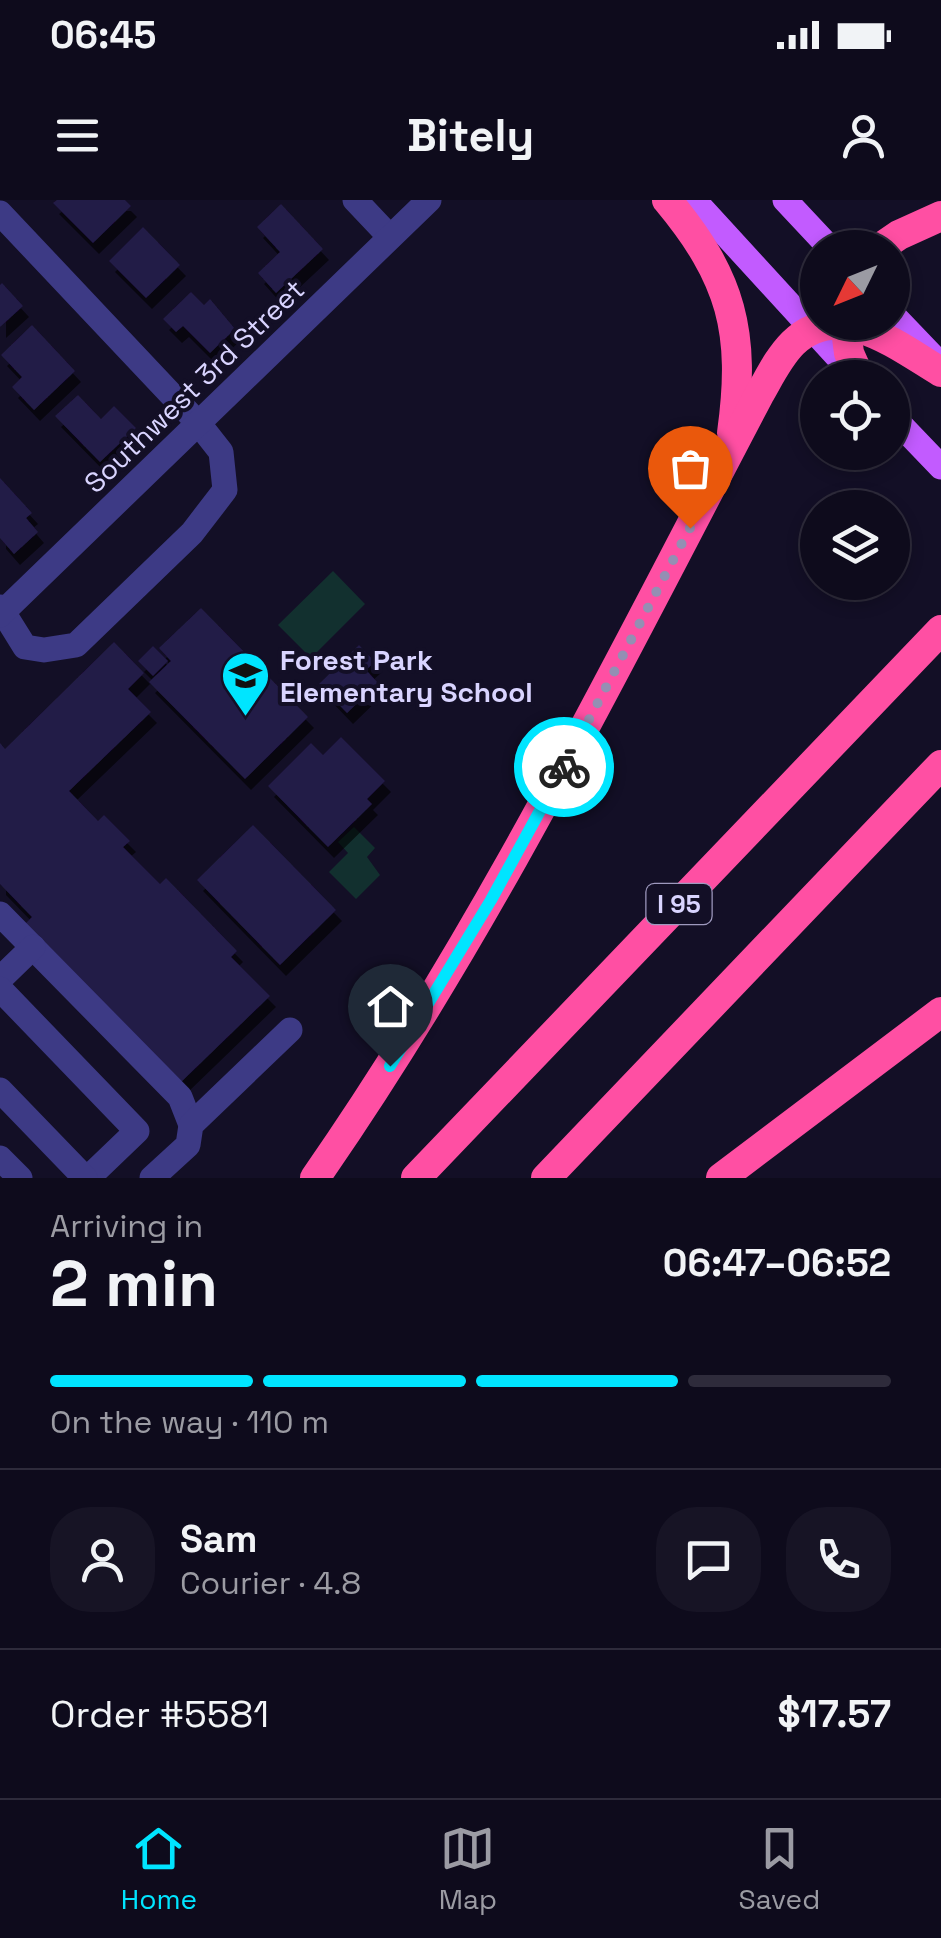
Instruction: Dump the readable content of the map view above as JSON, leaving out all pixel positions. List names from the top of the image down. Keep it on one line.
{"streets":{"highway":["I 95"],"street":["Southwest 3rd Street"]},"places":{"school or university":["Forest Park Elementary School"]},"north":"bottom left","page":{"status":"06:45","header":"Bitely","heading":["2 min","Arriving in","06:47–06:52"],"panel":["Sam","Courier · 4.8","Order #5581","$17.57"],"bar":"On the way · 110 m","tabs":["Home","Map","Saved"]}}
